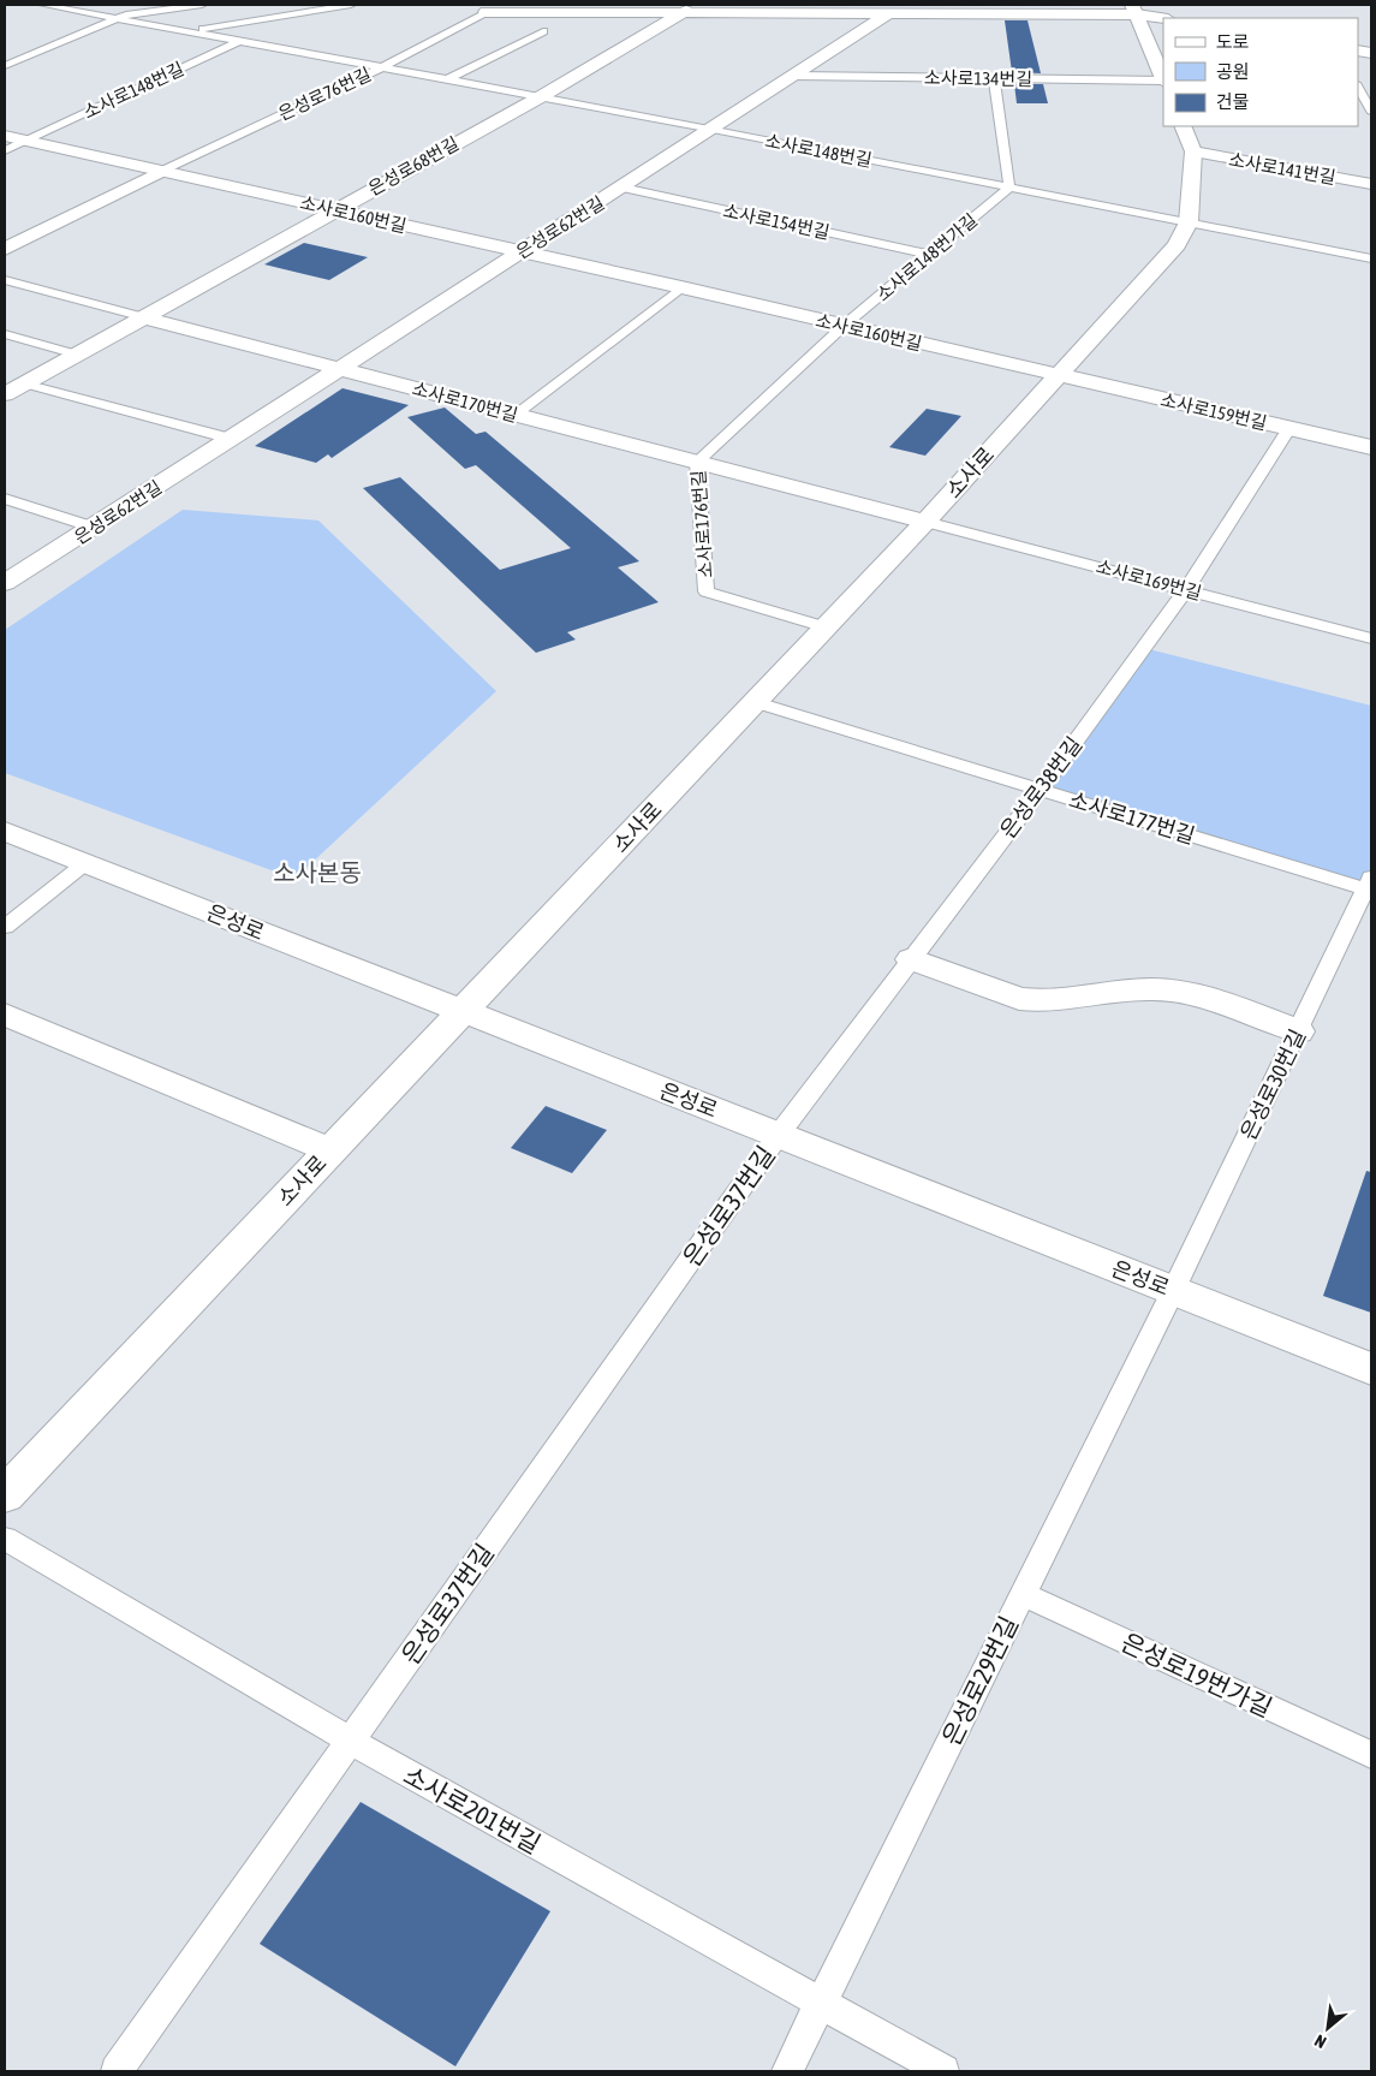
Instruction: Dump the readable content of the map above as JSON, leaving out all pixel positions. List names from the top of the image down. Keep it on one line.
{"streets":{"street":["은성로68번길","소사로141번길","소사로160번길","은성로62번길","소사로170번길","소사로159번길","소사로","은성로"],"lane":["소사로134번길","소사로148번길","은성로76번길","소사로154번길","소사로148번가길","소사로176번길","소사로169번길","은성로38번길","소사로177번길","은성로30번길","은성로37번길","은성로19번가길","은성로29번길","소사로201번길"]},"crossings":[["소사로134번길","은성로62번길"],["소사로148번길","은성로76번길"],["소사로148번길","은성로68번길"],["소사로148번길","소사로160번길"],["소사로148번길","은성로62번길"],["소사로148번길","소사로148번가길"],["소사로148번길","소사로"],["은성로76번길","소사로160번길"],["은성로68번길","소사로160번길"],["은성로68번길","소사로170번길"],["소사로141번길","소사로"],["소사로160번길","은성로62번길"],["소사로160번길","소사로148번가길"],["소사로160번길","소사로159번길"],["소사로160번길","소사로"],["소사로160번길","소사로176번길"],["소사로154번길","은성로62번길"],["소사로154번길","소사로148번가길"],["은성로62번길","소사로170번길"],["소사로148번가길","소사로176번길"],["소사로170번길","소사로"],["소사로170번길","소사로176번길"],["소사로170번길","소사로169번길"],["소사로159번길","소사로"],["소사로159번길","은성로38번길"],["소사로","소사로176번길"],["소사로","소사로169번길"],["소사로","소사로177번길"],["소사로","은성로"],["소사로169번길","은성로38번길"],["은성로38번길","소사로177번길"],["은성로38번길","은성로"],["은성로38번길","은성로37번길"],["소사로177번길","은성로30번길"],["은성로","은성로30번길"],["은성로","은성로37번길"],["은성로","은성로29번길"],["은성로30번길","은성로29번길"],["은성로37번길","소사로201번길"],["은성로19번가길","은성로29번길"],["은성로29번길","소사로201번길"]],"districts":["소사본동"],"legend":["도로","공원","건물"],"north":"bottom left"}
